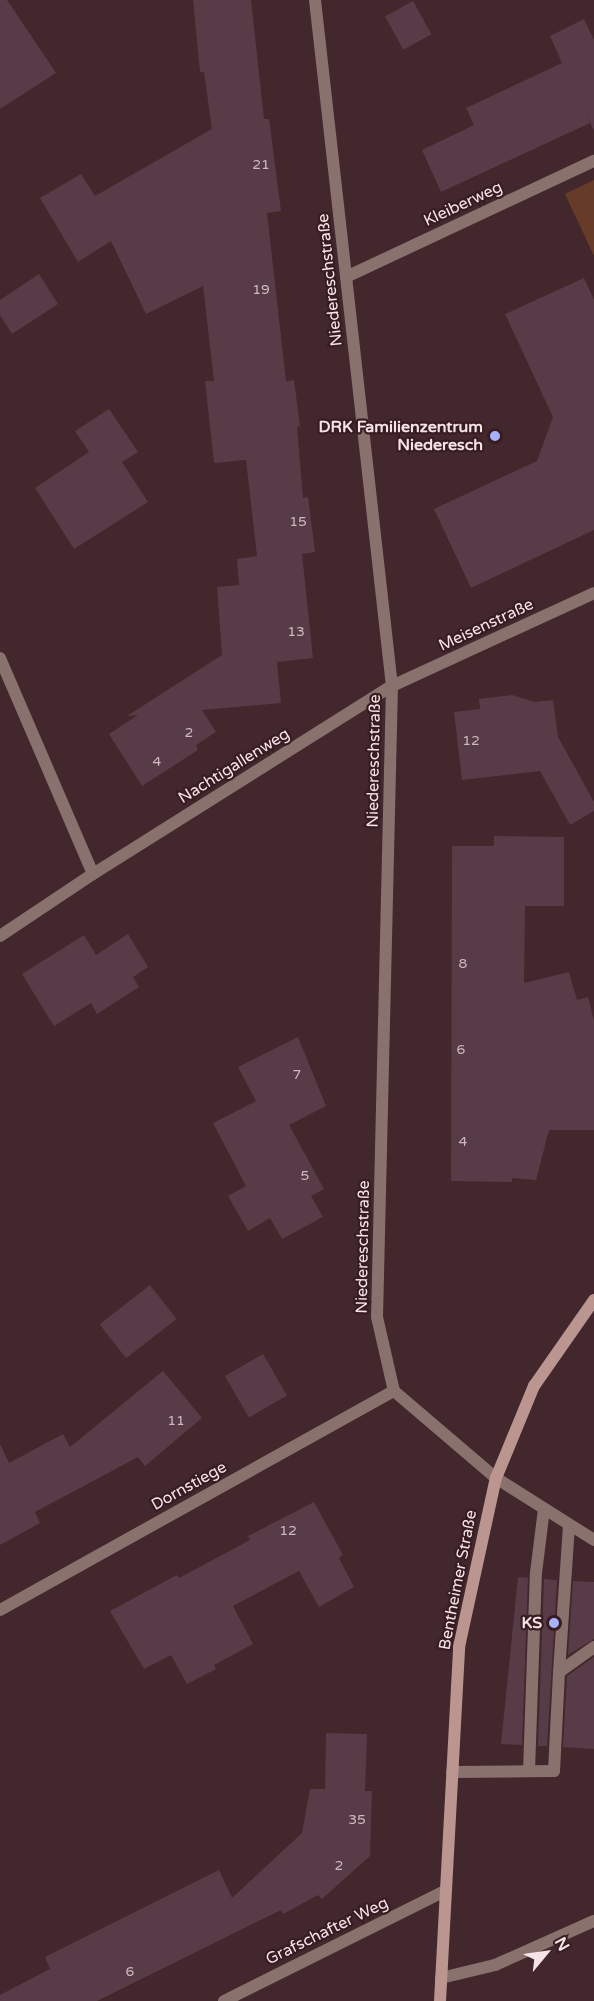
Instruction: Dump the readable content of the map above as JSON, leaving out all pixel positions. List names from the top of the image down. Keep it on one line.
{"streets":{"main road":["Bentheimer Straße"],"street":["Kleiberweg","Niedereschstraße","Meisenstraße","Nachtigallenweg","Dornstiege","Grafschafter Weg"]},"crossings":[["Kleiberweg","Niedereschstraße"],["Niedereschstraße","Meisenstraße"],["Niedereschstraße","Nachtigallenweg"],["Niedereschstraße","Dornstiege"],["Meisenstraße","Nachtigallenweg"],["Bentheimer Straße","Grafschafter Weg"]],"places":["DRK Familienzentrum Niederesch","KS"],"house_numbers":["21","19","15","13","2","12","4","8","6","7","4","5","11","12","35","2","6"],"north":"top right"}
